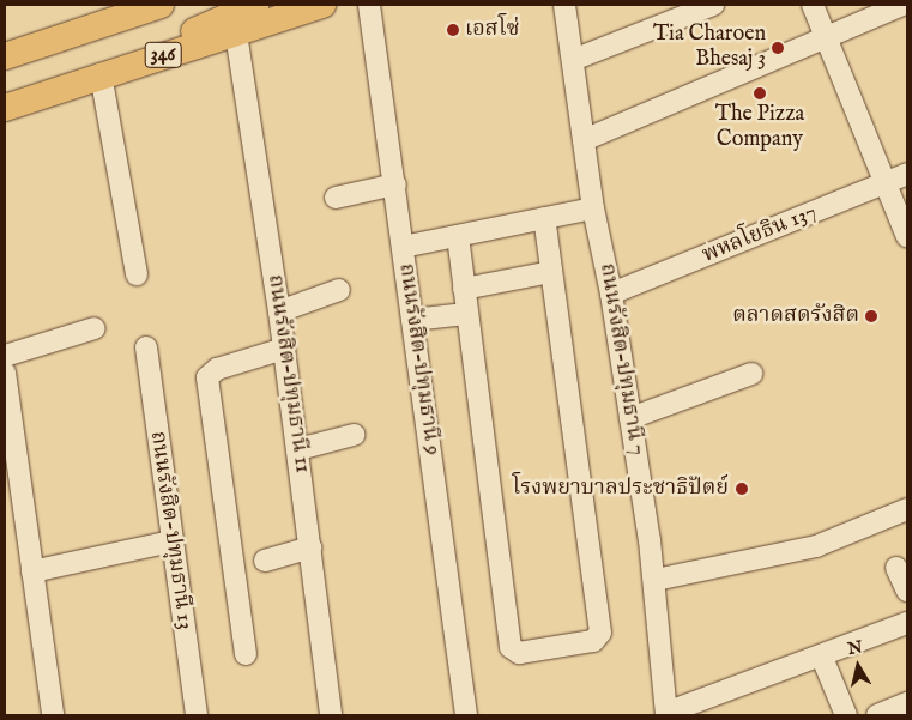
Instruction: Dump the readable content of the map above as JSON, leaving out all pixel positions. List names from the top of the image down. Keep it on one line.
{"streets":{"main road":["346"],"street":["พหลโยธิน 137","ถนนรังสิต-ปทุมธานี 9","ถนนรังสิต-ปทุมธานี 7","ถนนรังสิต-ปทุมธานี 11","ถนนรังสิต-ปทุมธานี 13"]},"crossings":[["346","ถนนรังสิต-ปทุมธานี 11"],["พหลโยธิน 137","ถนนรังสิต-ปทุมธานี 7"]],"places":["เอสโซ่","Tia Charoen Bhesaj 3","The Pizza Company","ตลาดสดรังสิต","โรงพยาบาลประชาธิปัตย์"],"north":"top"}
